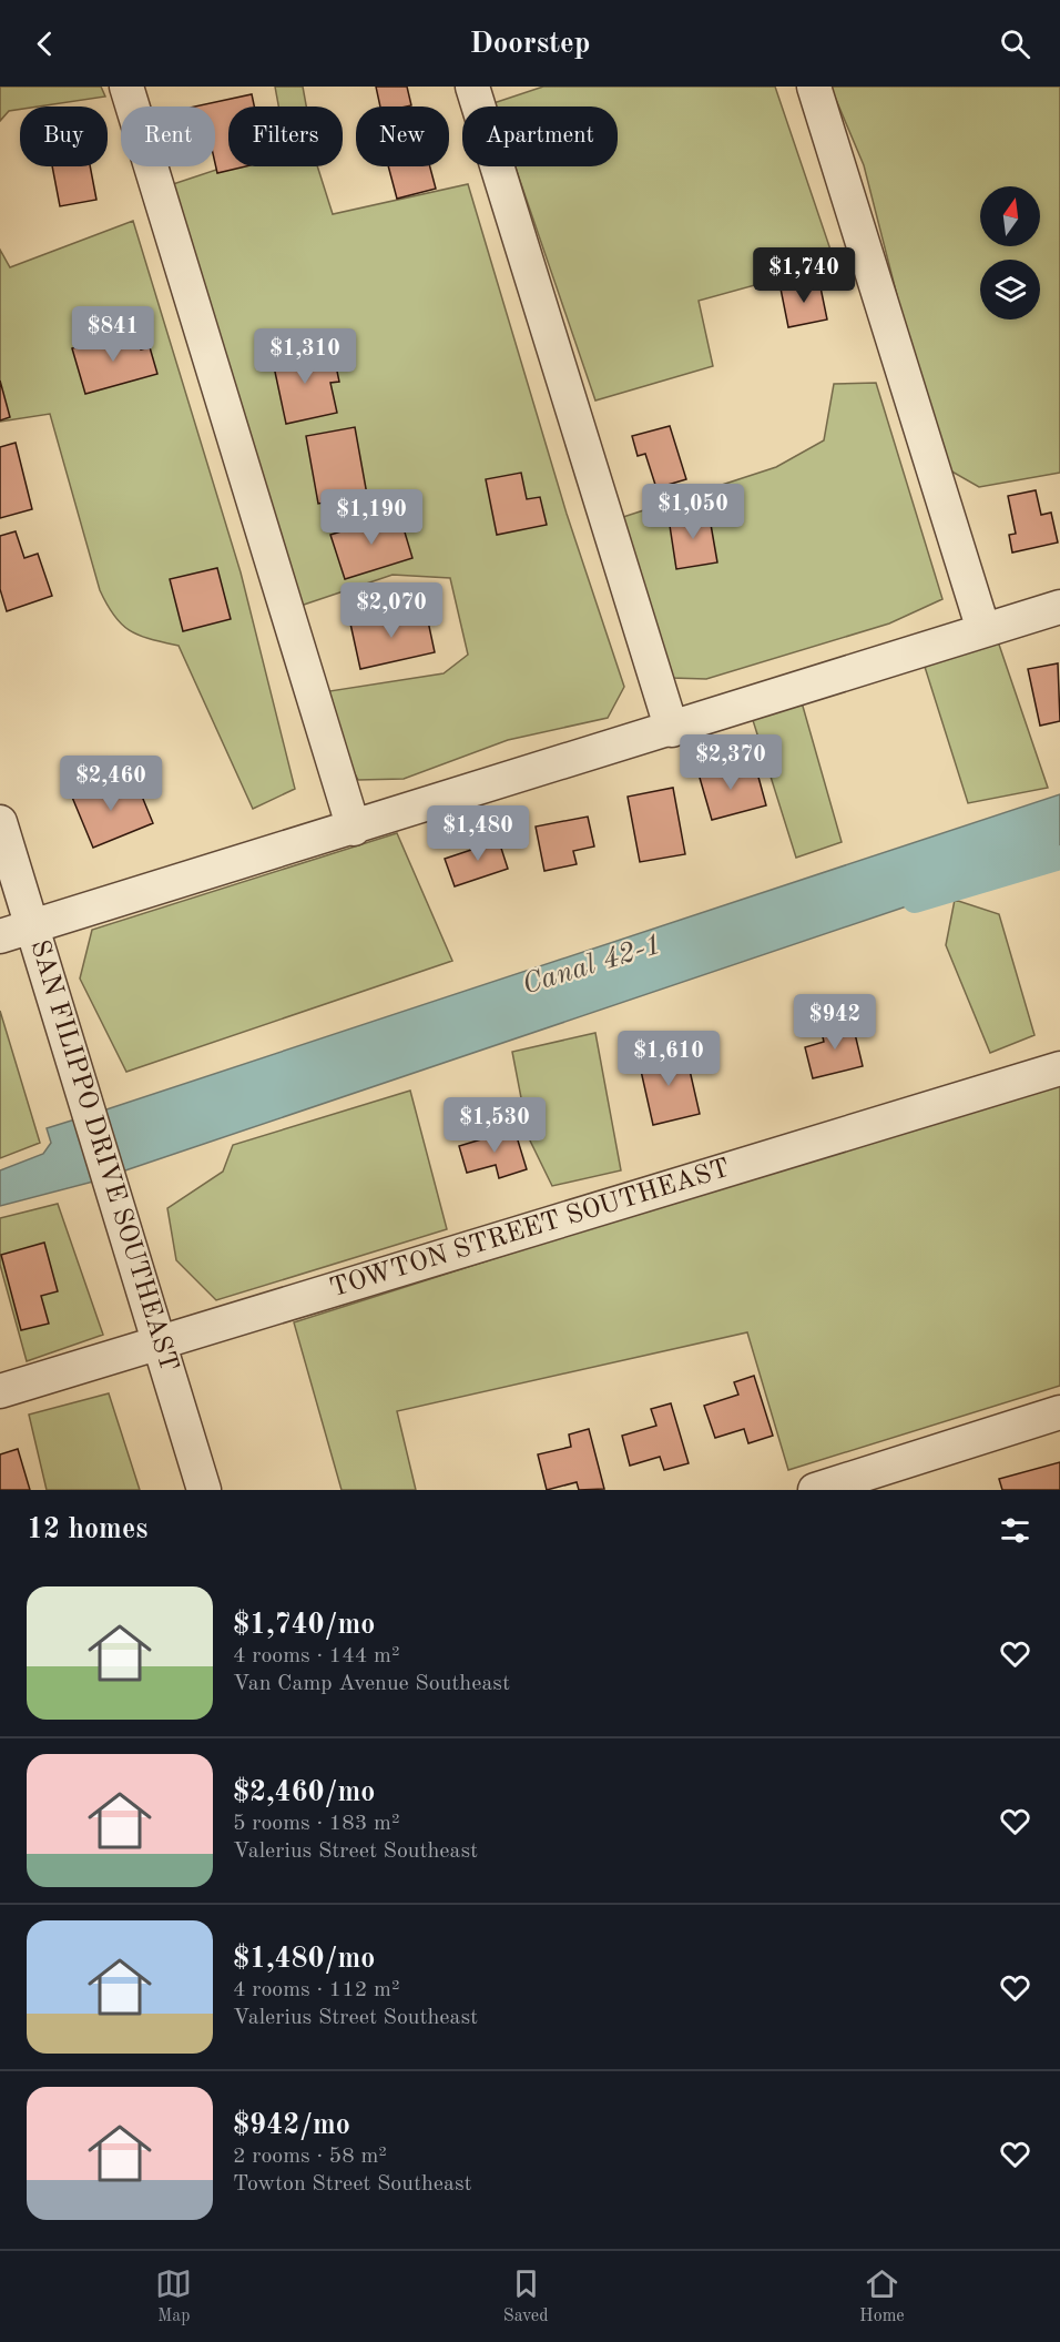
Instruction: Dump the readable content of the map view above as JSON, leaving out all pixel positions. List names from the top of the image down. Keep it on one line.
{"streets":{"street":["SAN FILIPPO DRIVE SOUTHEAST","TOWTON STREET SOUTHEAST"]},"crossings":[["SAN FILIPPO DRIVE SOUTHEAST","TOWTON STREET SOUTHEAST"]],"water":["Canal 42-1"],"north":"top","page":{"header":"Doorstep","chip":["Buy","Rent","Filters","New","Apartment"],"price":["$1,740","$841","$1,310","$1,050","$1,190","$2,070","$2,370","$2,460","$1,480","$942","$1,610","$1,530"],"heading":"12 homes","list":[{"name":"$1,740/mo","note":"4 rooms · 144 m² · Van Camp Avenue Southeast"},{"name":"$2,460/mo","note":"5 rooms · 183 m² · Valerius Street Southeast"},{"name":"$1,480/mo","note":"4 rooms · 112 m² · Valerius Street Southeast"},{"name":"$942/mo","note":"2 rooms · 58 m² · Towton Street Southeast"}],"tabs":["Map","Saved","Home"]}}
